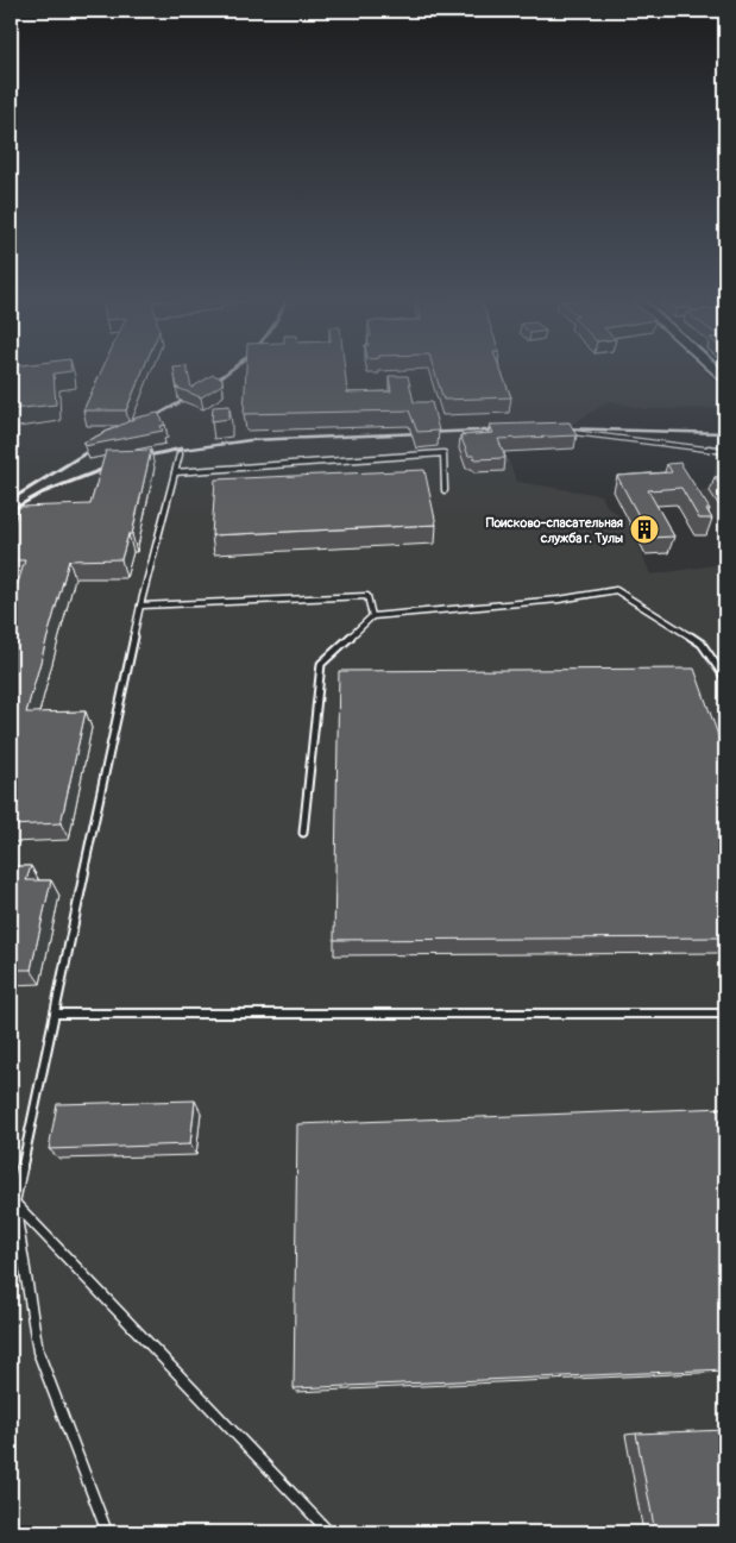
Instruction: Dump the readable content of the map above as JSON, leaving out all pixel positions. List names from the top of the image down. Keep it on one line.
{"places":{"building":["Поисково-спасательная служба г. Тулы"]}}
